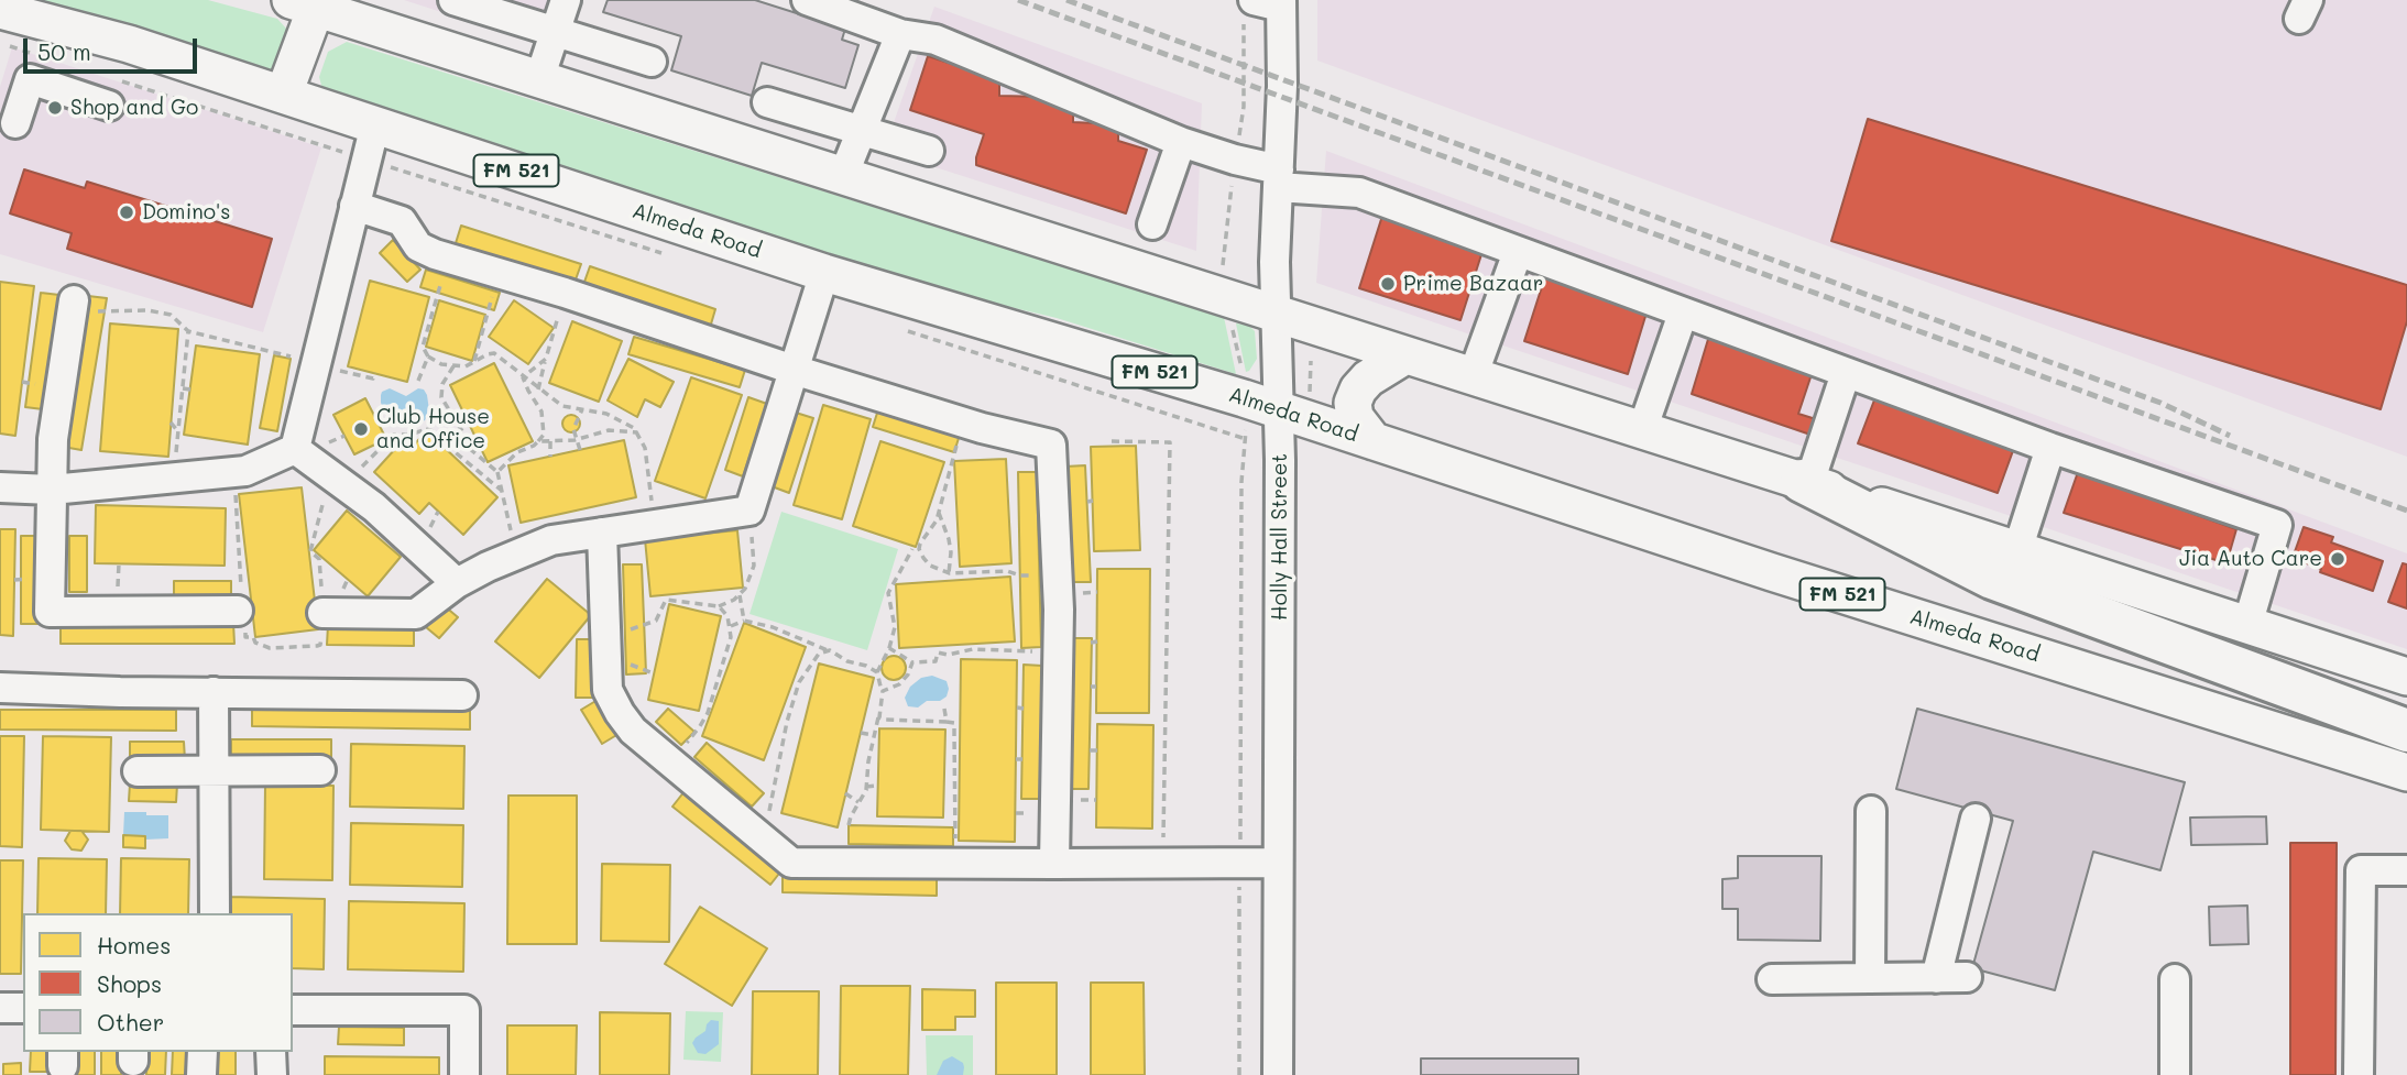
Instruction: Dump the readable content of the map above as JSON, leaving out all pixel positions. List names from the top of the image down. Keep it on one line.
{"streets":{"main road":["FM 521","Almeda Road"],"street":["Holly Hall Street"]},"crossings":[["Almeda Road","Holly Hall Street"]],"places":["Shop and Go","Domino's","Prime Bazaar","Club House and Office","Jia Auto Care"],"legend":["Homes","Shops","Other"],"scale_bar":"50 m"}
